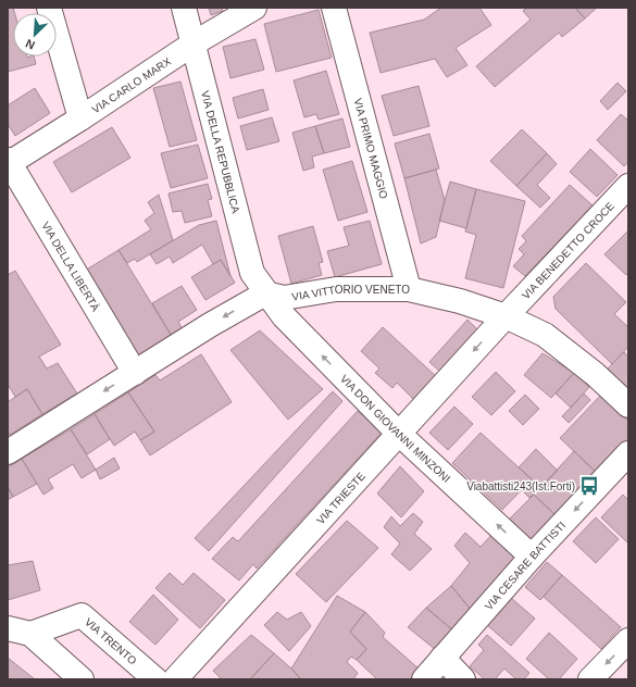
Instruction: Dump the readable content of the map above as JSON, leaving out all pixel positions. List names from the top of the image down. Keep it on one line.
{"streets":{"street":["VIA CARLO MARX","VIA PRIMO MAGGIO","VIA DELLA REPUBBLICA","VIA BENEDETTO CROCE","VIA DELLA LIBERTÀ","VIA VITTORIO VENETO","VIA DON GIOVANNI MINZONI","VIA TRIESTE","VIA CESARE BATTISTI","VIA TRENTO"]},"crossings":[["VIA CARLO MARX","VIA DELLA REPUBBLICA"],["VIA CARLO MARX","VIA DELLA LIBERTÀ"],["VIA PRIMO MAGGIO","VIA VITTORIO VENETO"],["VIA DELLA REPUBBLICA","VIA VITTORIO VENETO"],["VIA DELLA REPUBBLICA","VIA DON GIOVANNI MINZONI"],["VIA BENEDETTO CROCE","VIA VITTORIO VENETO"],["VIA BENEDETTO CROCE","VIA TRIESTE"],["VIA VITTORIO VENETO","VIA DON GIOVANNI MINZONI"],["VIA VITTORIO VENETO","VIA TRIESTE"],["VIA DON GIOVANNI MINZONI","VIA TRIESTE"],["VIA DON GIOVANNI MINZONI","VIA CESARE BATTISTI"]],"one_way":["VIA DON GIOVANNI MINZONI","VIA CESARE BATTISTI"],"places":{"bus stop":["Viabattisti243(Ist.Forti)"]},"north":"bottom left"}
